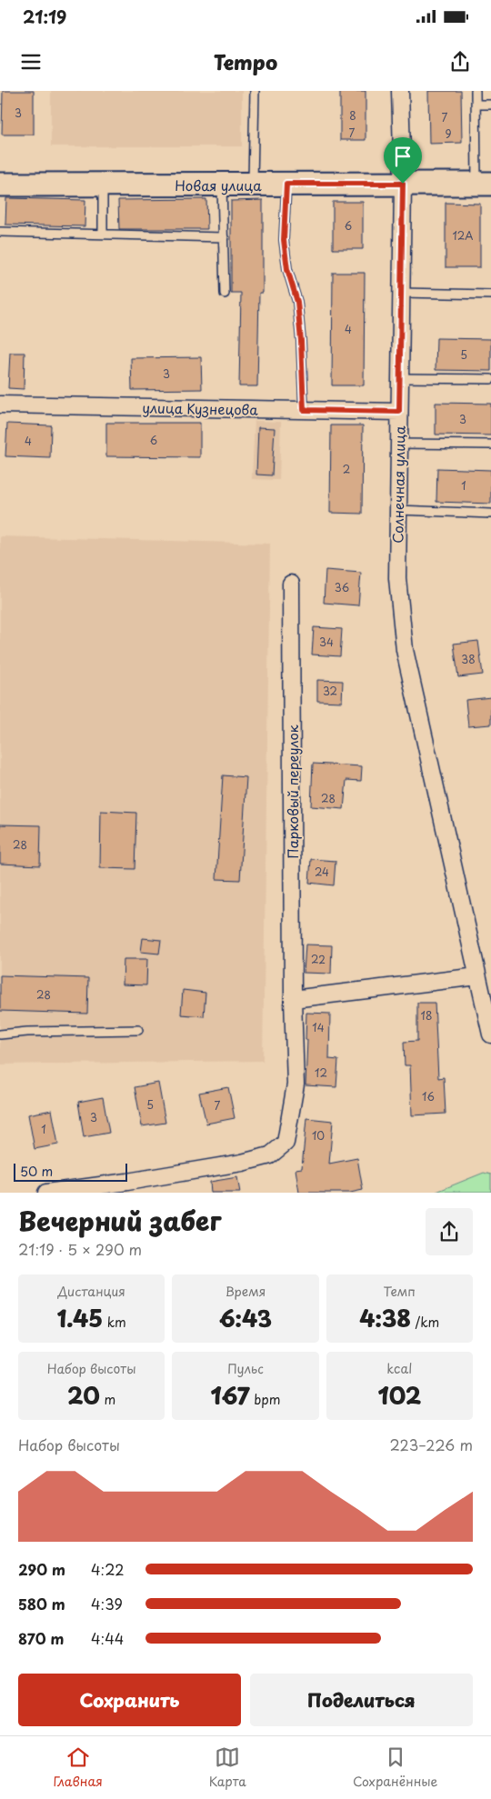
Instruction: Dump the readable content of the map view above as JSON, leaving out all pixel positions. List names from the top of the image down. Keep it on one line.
{"streets":{"main road":["Новая улица"],"street":["улица Кузнецова","Солнечная улица","Парковый переулок"]},"crossings":[["Новая улица","Солнечная улица"],["улица Кузнецова","Солнечная улица"]],"house_numbers":["3","8","7","7","9","6","12А","4","5","3","3","6","4","2","1","36","34","38","32","28","28","24","22","28","18","14","12","16","5","7","3","1","10"],"scale_bar":"50 m","page":{"status":"21:19","header":"Tempo","scale":"50 m","heading":["Вечерний забег","21:19 · 5 × 290 m"],"stats":[["Дистанция","1.45 km"],["Время","6:43"],["Темп","4:38 /km"],["Набор высоты","20 m"],["Пульс","167 bpm"],["kcal","102"]],"chart":["Набор высоты","223–226 m"],"list":[{"name":"290 m","note":"4:22"},{"name":"580 m","note":"4:39"},{"name":"870 m","note":"4:44"}],"buttons":["Сохранить","Поделиться"],"tabs":["Главная","Карта","Сохранённые"]}}
